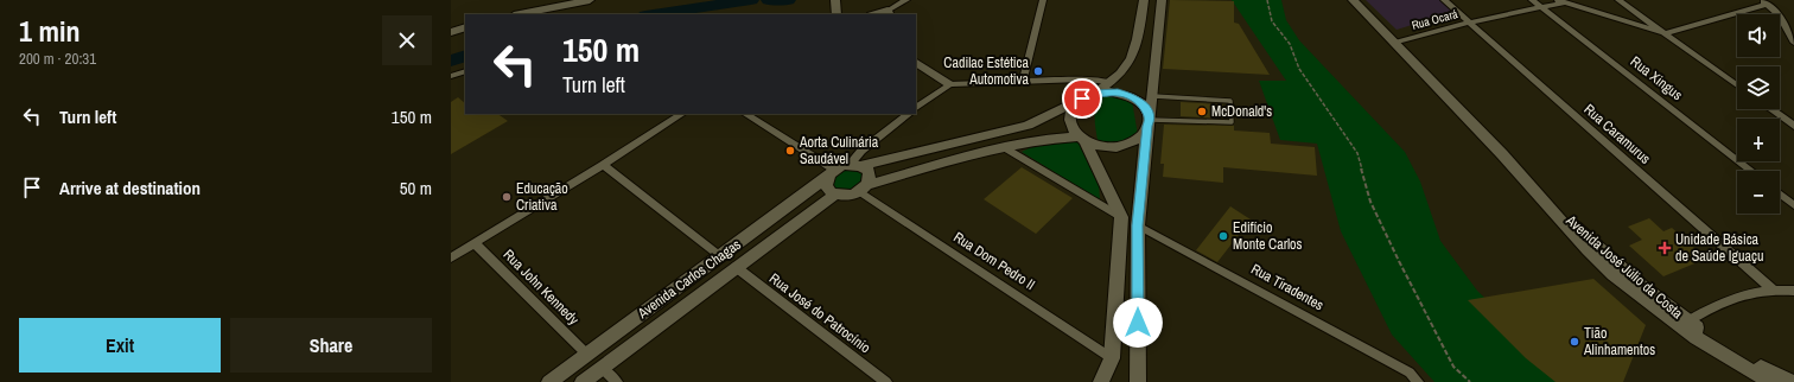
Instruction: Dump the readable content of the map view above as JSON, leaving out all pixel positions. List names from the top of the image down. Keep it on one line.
{"streets":{"main road":["Avenida José Júlio da Costa","Avenida Carlos Chagas"],"street":["Rua Ocará","Rua Xingus","Rua Caramurus","Rua Dom Pedro II","Rua John Kennedy","Rua Tiradentes","Rua José do Patrocínio"]},"crossings":[["Rua Ocará","Rua Xingus"],["Rua Ocará","Rua Caramurus"],["Rua Ocará","Avenida José Júlio da Costa"],["Rua Dom Pedro II","Avenida Carlos Chagas"],["Avenida Carlos Chagas","Rua John Kennedy"],["Avenida Carlos Chagas","Rua José do Patrocínio"]],"places":{"other":["Cadilac Estética Automotiva","McDonald's","Aorta Culinária Saudável","Educação Criativa","Edifício Monte Carlos","Tião Alinhamentos"],"health":["Unidade Básica de Saúde Iguaçu"]},"page":{"heading":["1 min","200 m · 20:31"],"map_buttons":["+","−"],"turn":["150 m","Turn left"],"list":[{"name":"Turn left","value":"150 m"},{"name":"Arrive at destination","value":"50 m"}],"buttons":["Exit","Share"]}}
